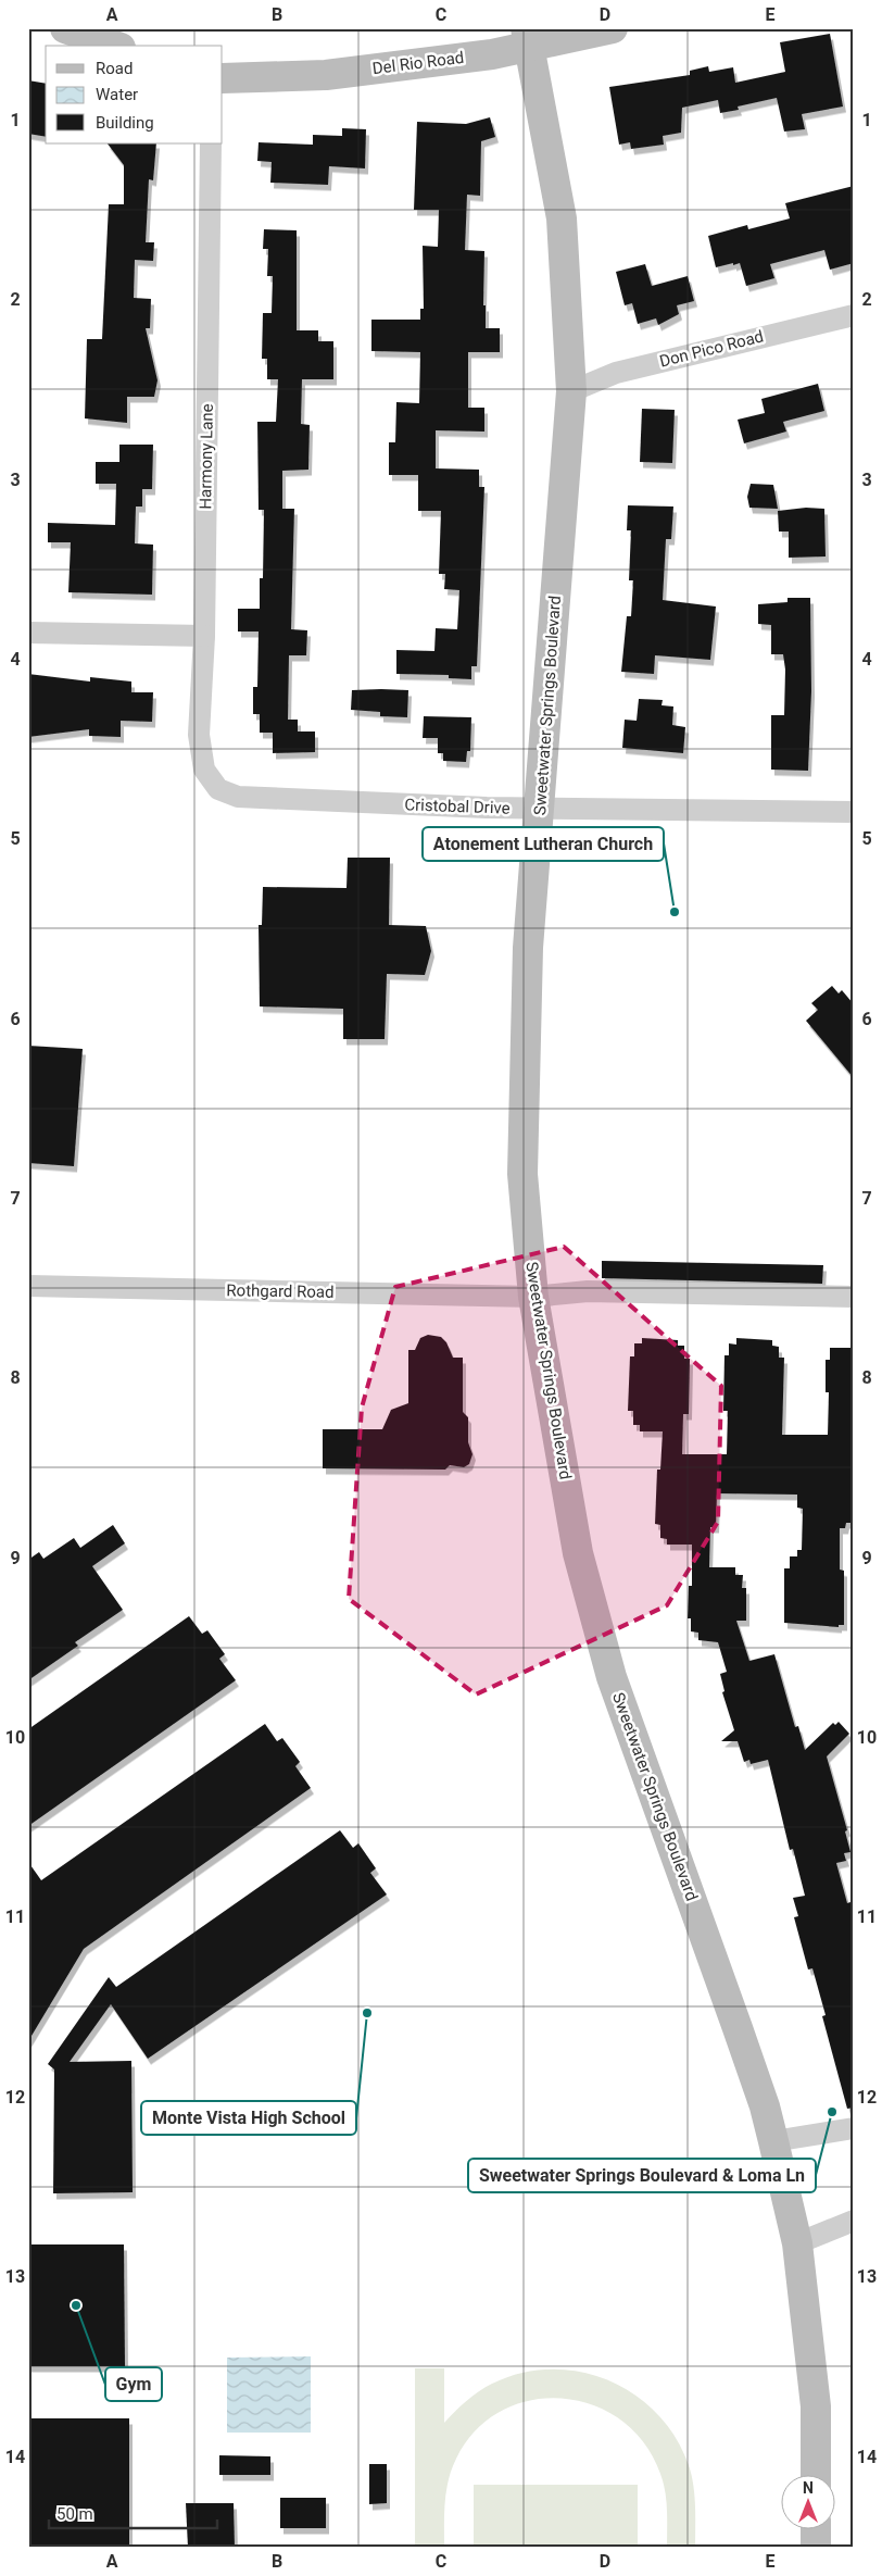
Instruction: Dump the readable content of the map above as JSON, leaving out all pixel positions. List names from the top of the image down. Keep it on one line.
{"streets":{"main road":["Del Rio Road","Sweetwater Springs Boulevard"],"street":["Don Pico Road","Harmony Lane","Cristobal Drive","Rothgard Road"]},"crossings":[["Del Rio Road","Sweetwater Springs Boulevard"],["Don Pico Road","Sweetwater Springs Boulevard"],["Harmony Lane","Cristobal Drive"],["Sweetwater Springs Boulevard","Cristobal Drive"],["Sweetwater Springs Boulevard","Rothgard Road"]],"places":["Atonement Lutheran Church","Monte Vista High School","Sweetwater Springs Boulevard & Loma Ln","Gym"],"legend":["Road","Water","Building"],"scale_bar":"50 m","north":"top","grid":{"columns":["A","B","C","D","E"],"rows":["1","2","3","4","5","6","7","8","9","10","11","12","13","14"]}}
